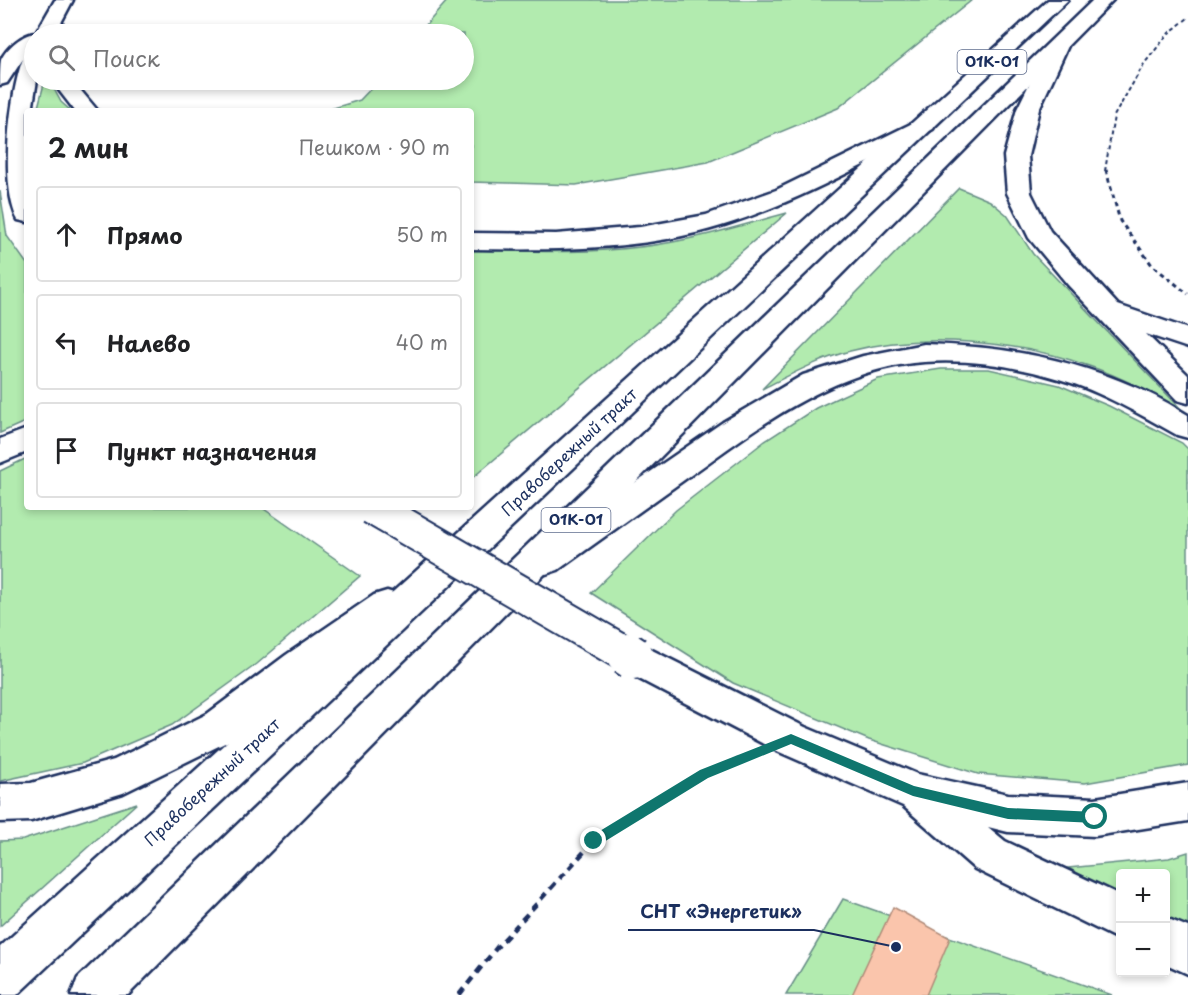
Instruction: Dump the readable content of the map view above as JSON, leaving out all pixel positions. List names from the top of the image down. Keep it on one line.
{"streets":{"main road":["01К-01","Правобережный тракт"]},"places":["СНТ «Энергетик»"],"page":{"search":"Поиск","heading":["2 мин","Пешком · 90 m"],"list":[["Прямо","50 m"],["Налево","40 m"],"Пункт назначения"],"map_buttons":["+","−"]}}
